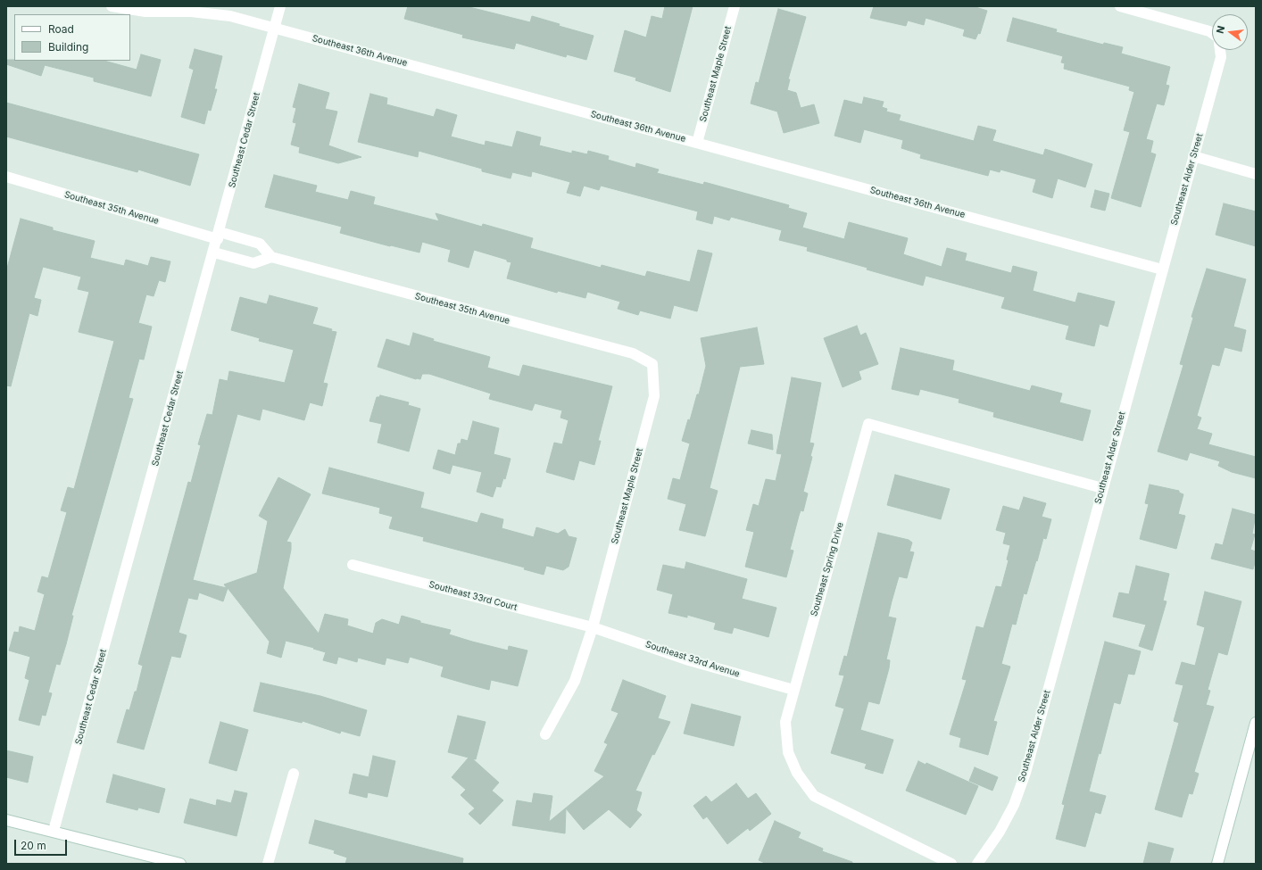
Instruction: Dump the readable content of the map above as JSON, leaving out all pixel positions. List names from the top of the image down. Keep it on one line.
{"streets":{"street":["Southeast 36th Avenue","Southeast Maple Street","Southeast Cedar Street","Southeast Alder Street","Southeast 35th Avenue","Southeast Spring Drive","Southeast 33rd Court","Southeast 33rd Avenue"]},"crossings":[["Southeast 36th Avenue","Southeast Maple Street"],["Southeast 36th Avenue","Southeast Cedar Street"],["Southeast 36th Avenue","Southeast Alder Street"],["Southeast Maple Street","Southeast 35th Avenue"],["Southeast Maple Street","Southeast 33rd Court"],["Southeast Maple Street","Southeast 33rd Avenue"],["Southeast Cedar Street","Southeast 35th Avenue"],["Southeast Alder Street","Southeast Spring Drive"],["Southeast Spring Drive","Southeast 33rd Avenue"],["Southeast 33rd Court","Southeast 33rd Avenue"]],"legend":["Road","Building"],"scale_bar":"20 m","north":"left"}
